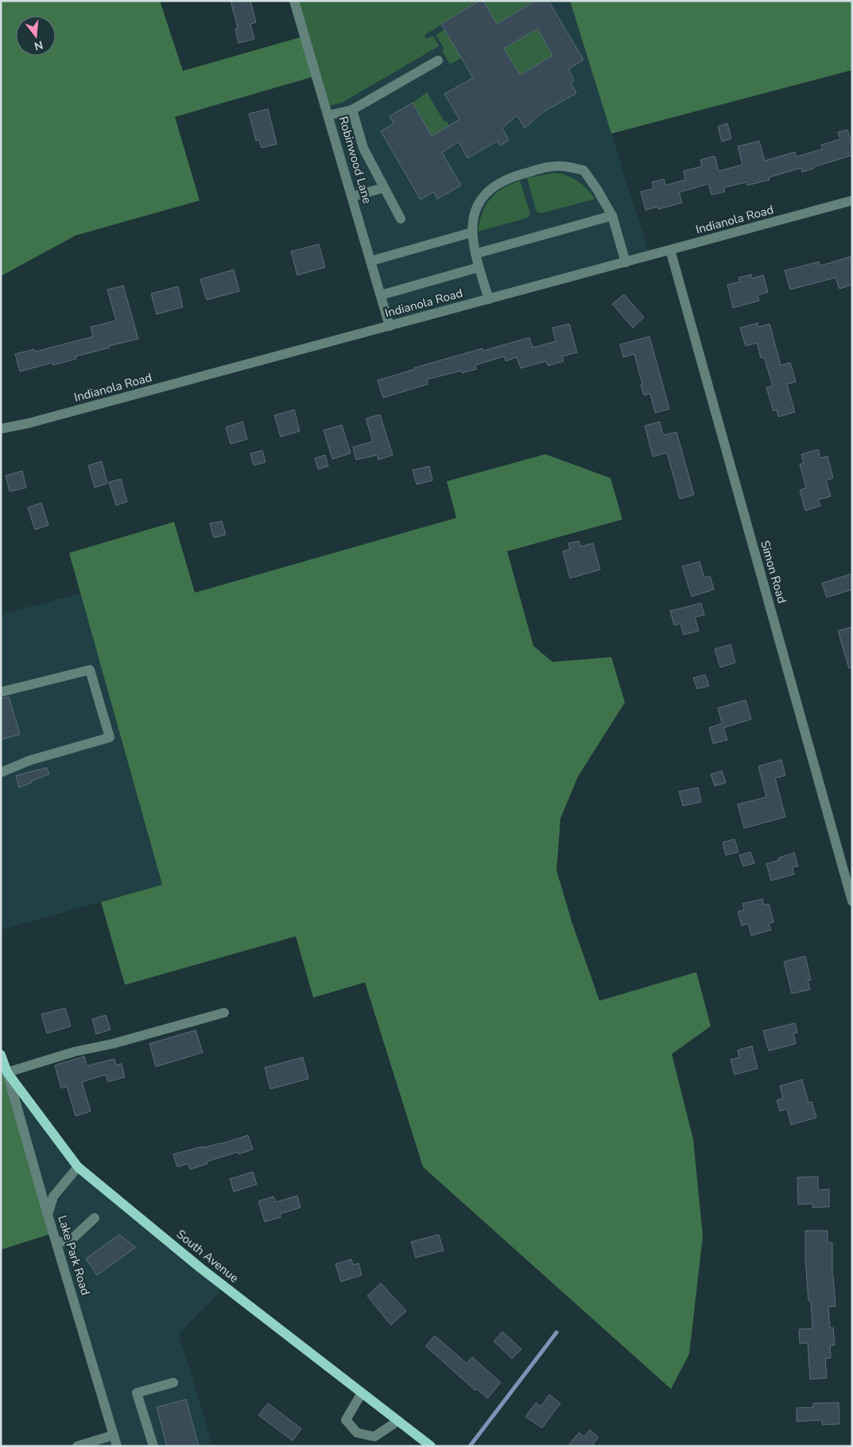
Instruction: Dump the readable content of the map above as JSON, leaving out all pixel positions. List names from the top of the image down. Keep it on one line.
{"streets":{"main road":["South Avenue"],"street":["Robinwood Lane","Indianola Road","Simon Road","Lake Park Road"]},"crossings":[["Robinwood Lane","Indianola Road"],["Indianola Road","Simon Road"],["Lake Park Road","South Avenue"]],"north":"bottom"}
